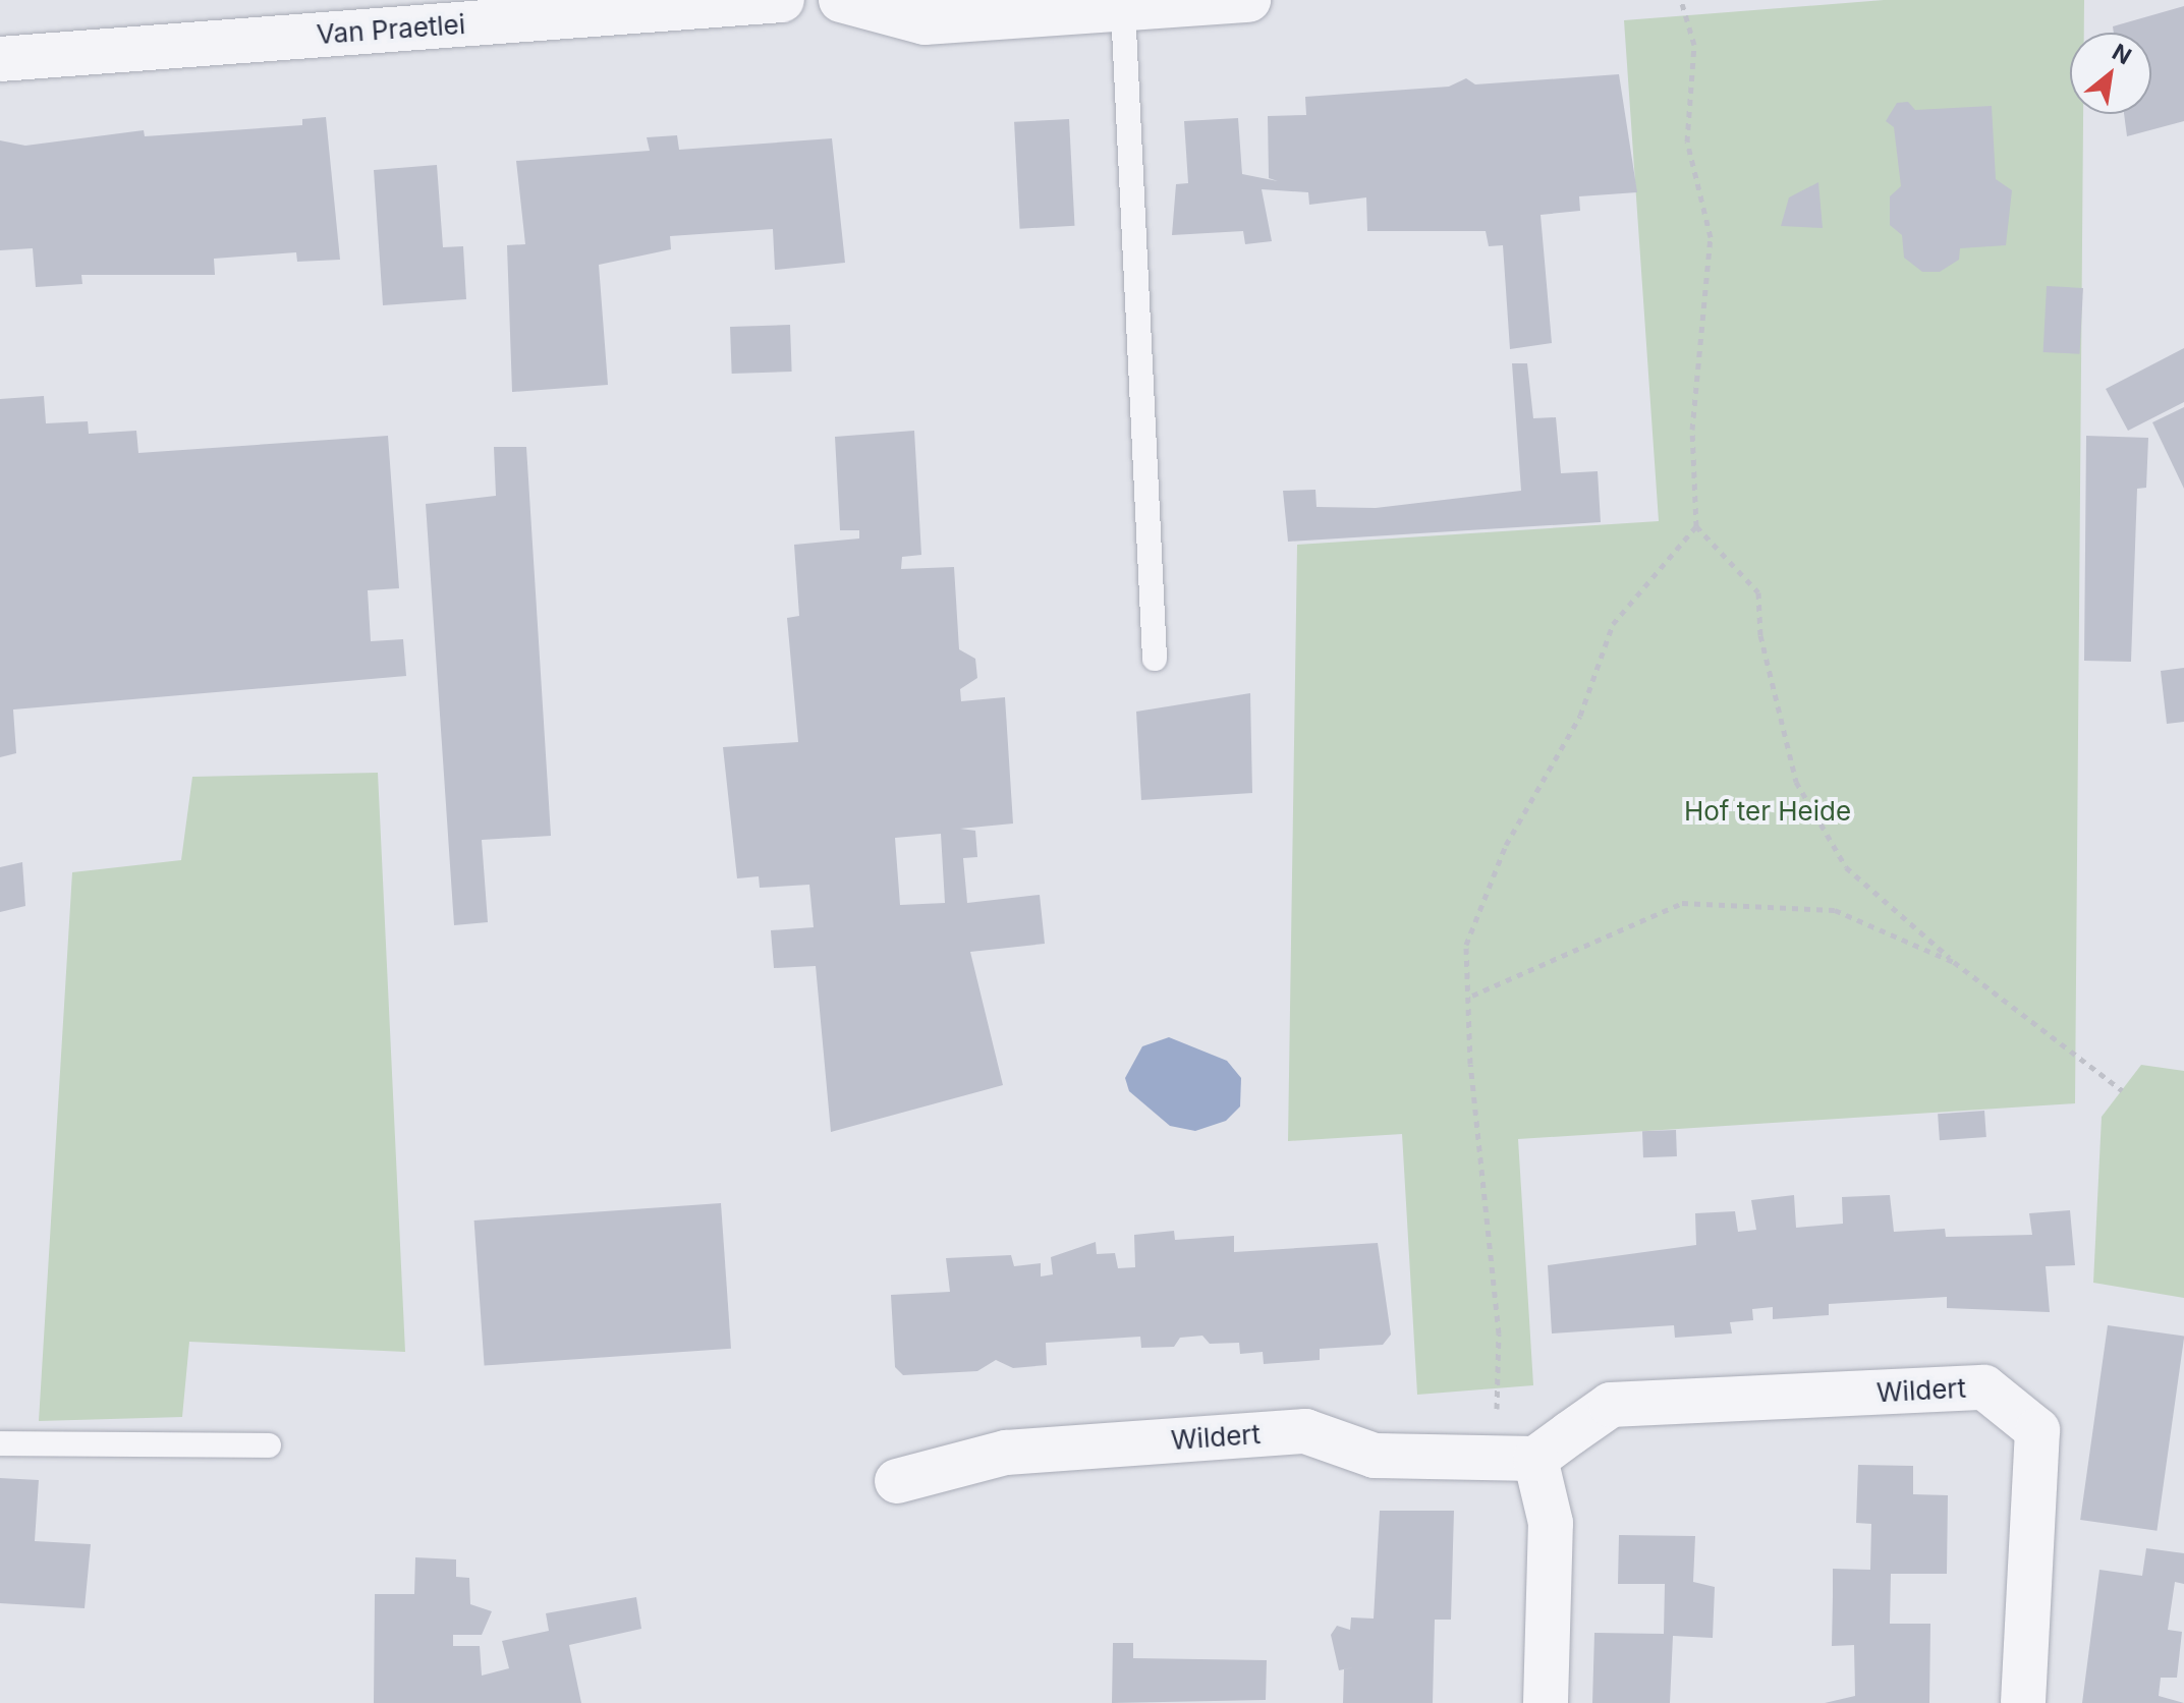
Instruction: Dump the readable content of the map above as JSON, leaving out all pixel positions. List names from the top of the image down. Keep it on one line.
{"streets":{"street":["Van Praetlei","Wildert"]},"parks":["Hof ter Heide"],"north":"top right"}
